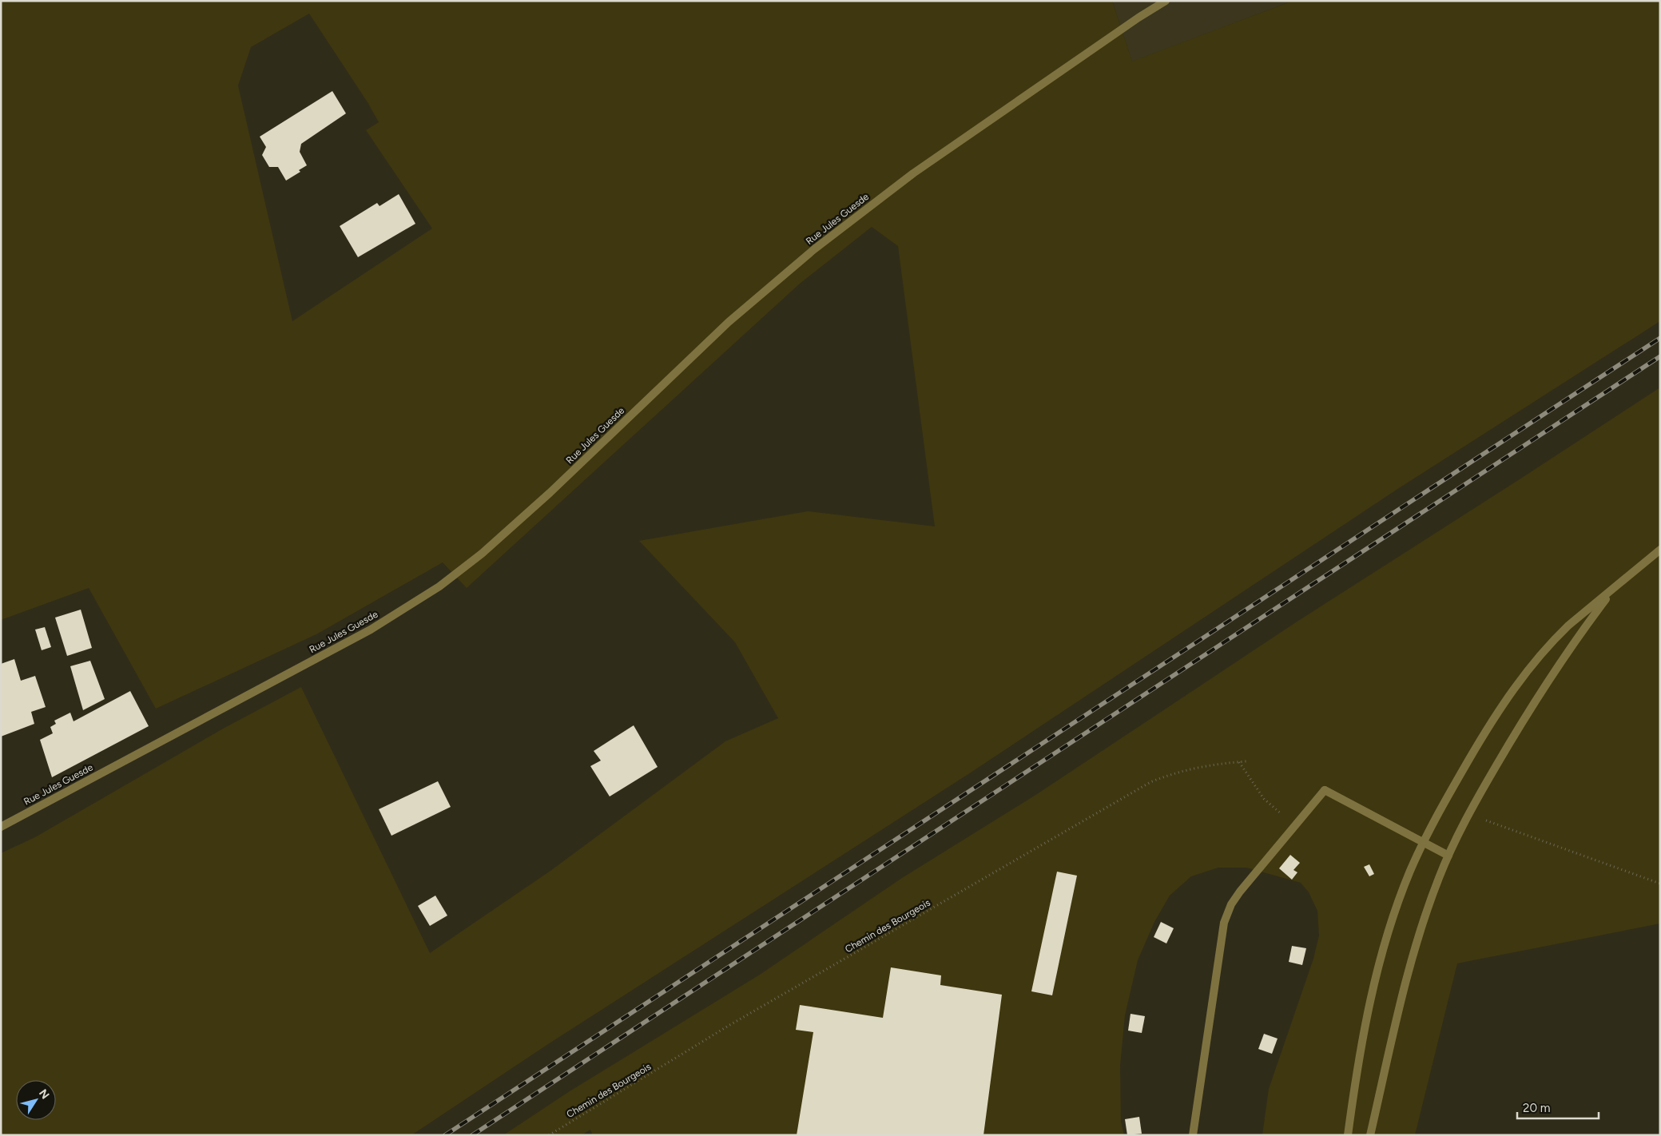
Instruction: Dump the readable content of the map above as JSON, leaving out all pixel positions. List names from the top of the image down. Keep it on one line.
{"streets":{"street":["Rue Jules Guesde"],"path":["Chemin des Bourgeois"]},"scale_bar":"20 m","north":"top right"}
